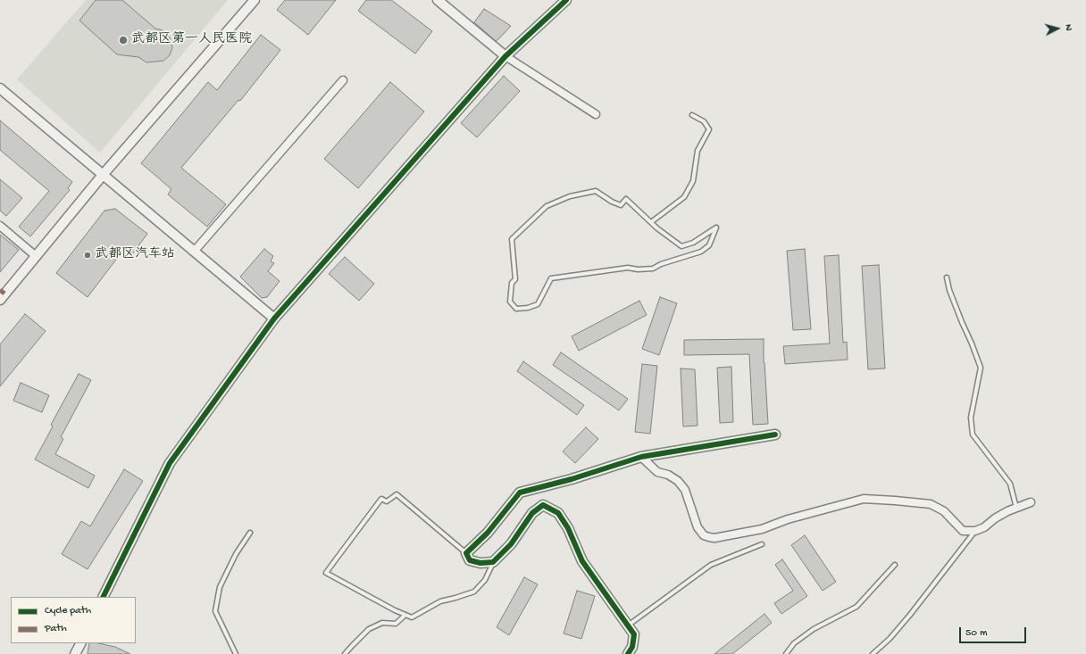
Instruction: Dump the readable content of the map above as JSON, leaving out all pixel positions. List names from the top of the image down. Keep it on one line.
{"places":["武都区第一人民医院","武都区汽车站"],"legend":["Cycle path","Path"],"scale_bar":"50 m","north":"right"}
